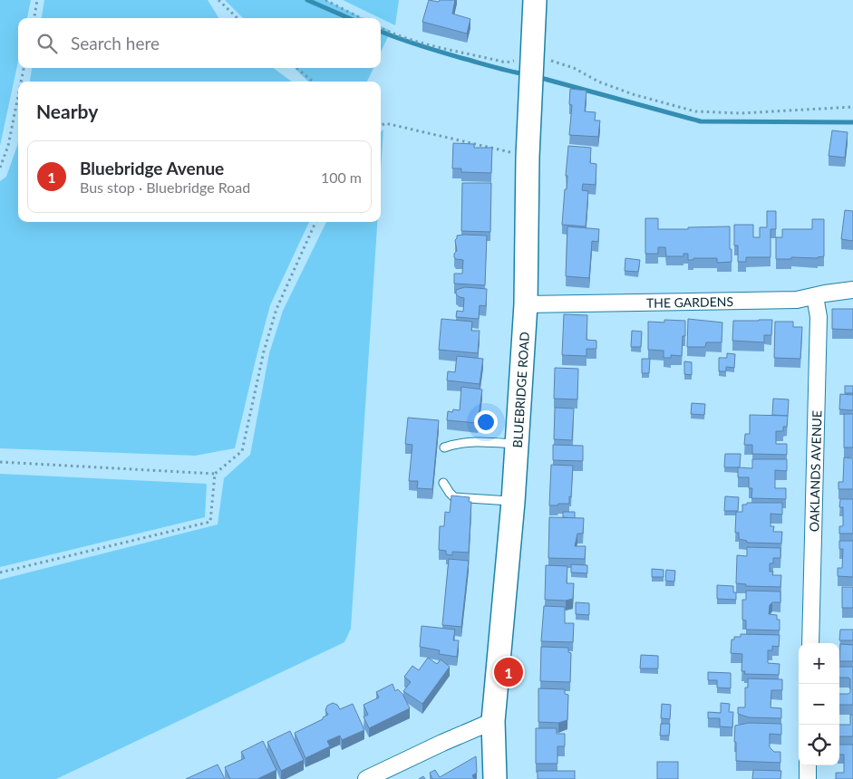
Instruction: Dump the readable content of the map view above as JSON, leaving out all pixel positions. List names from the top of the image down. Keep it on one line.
{"streets":{"street":["THE GARDENS","BLUEBRIDGE ROAD","OAKLANDS AVENUE"]},"crossings":[["THE GARDENS","BLUEBRIDGE ROAD"],["THE GARDENS","OAKLANDS AVENUE"]],"page":{"search":"Search here","heading":"Nearby","list":[{"mark":"1","name":"Bluebridge Avenue","note":"Bus stop · Bluebridge Road","value":"100 m"}],"map_buttons":["+","−"],"pins":"1"}}
